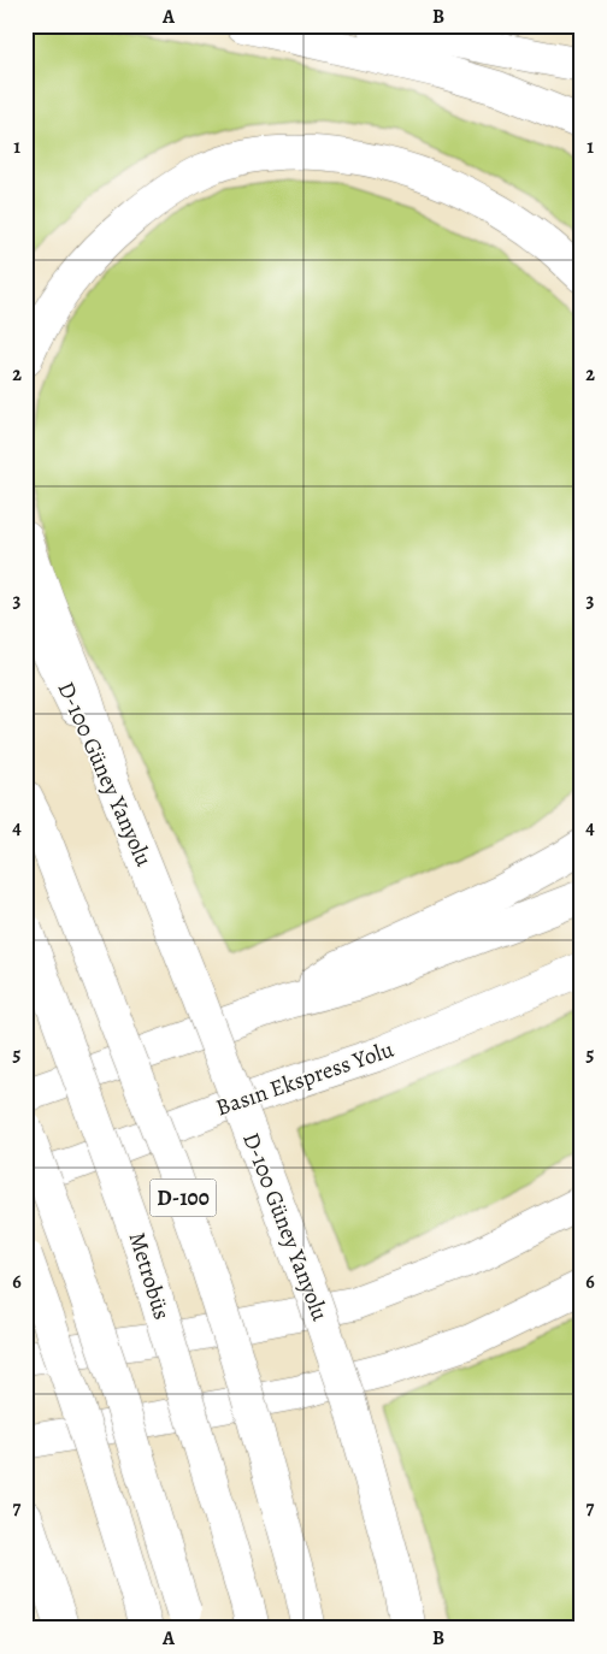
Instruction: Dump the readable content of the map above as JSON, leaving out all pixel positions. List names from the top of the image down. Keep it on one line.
{"streets":{"main road":["D-100 Güney Yanyolu","Basın Ekspress Yolu","D-100","Metrobüs"]},"grid":{"columns":["A","B"],"rows":["1","2","3","4","5","6","7"]}}
